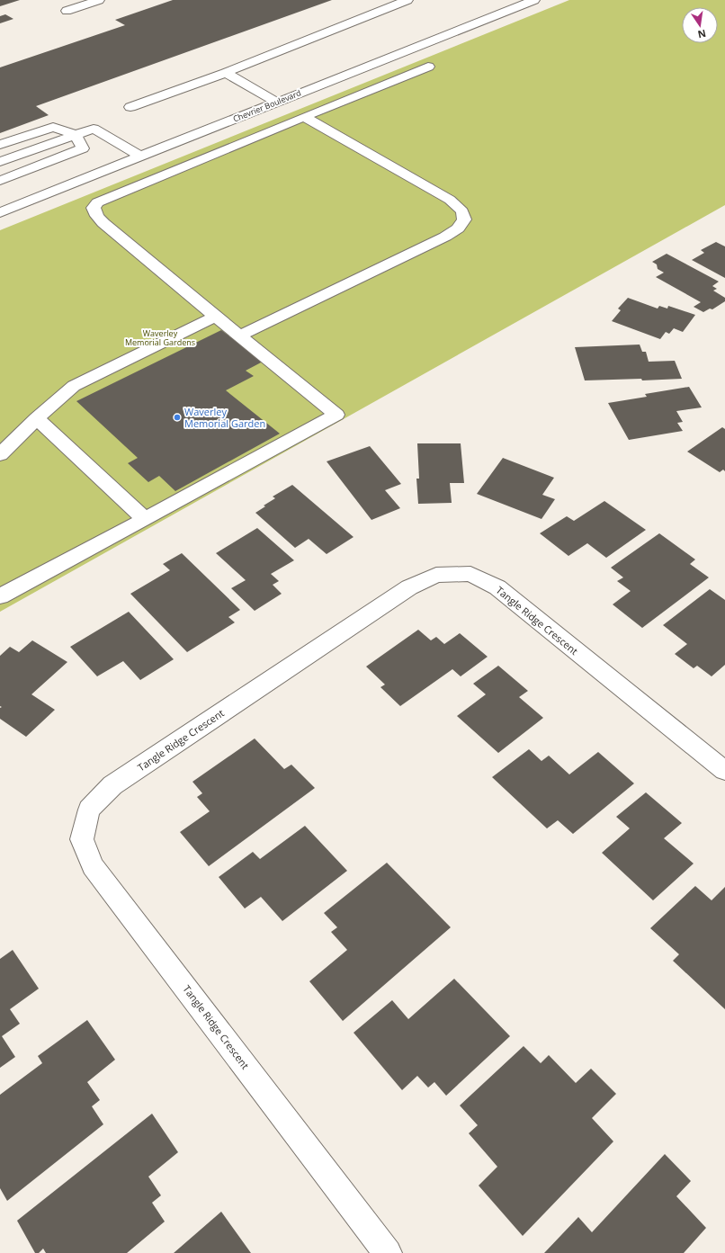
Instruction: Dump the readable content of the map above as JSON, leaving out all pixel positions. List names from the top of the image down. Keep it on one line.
{"streets":{"street":["Chevrier Boulevard","Tangle Ridge Crescent"]},"parks":["Waverley Memorial Gardens"],"places":["Waverley Memorial Garden"],"north":"bottom"}
